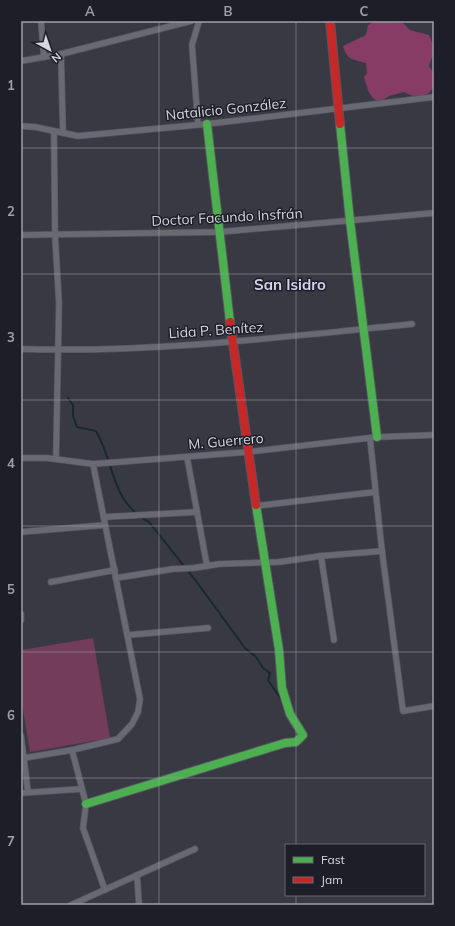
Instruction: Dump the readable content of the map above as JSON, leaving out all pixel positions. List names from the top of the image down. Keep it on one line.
{"streets":{"street":["Natalicio González","Doctor Facundo Insfrán","Lida P. Benítez","M. Guerrero"]},"districts":["San Isidro"],"legend":["Fast","Jam"],"north":"bottom right","grid":{"columns":["A","B","C"],"rows":["1","2","3","4","5","6","7"]}}
